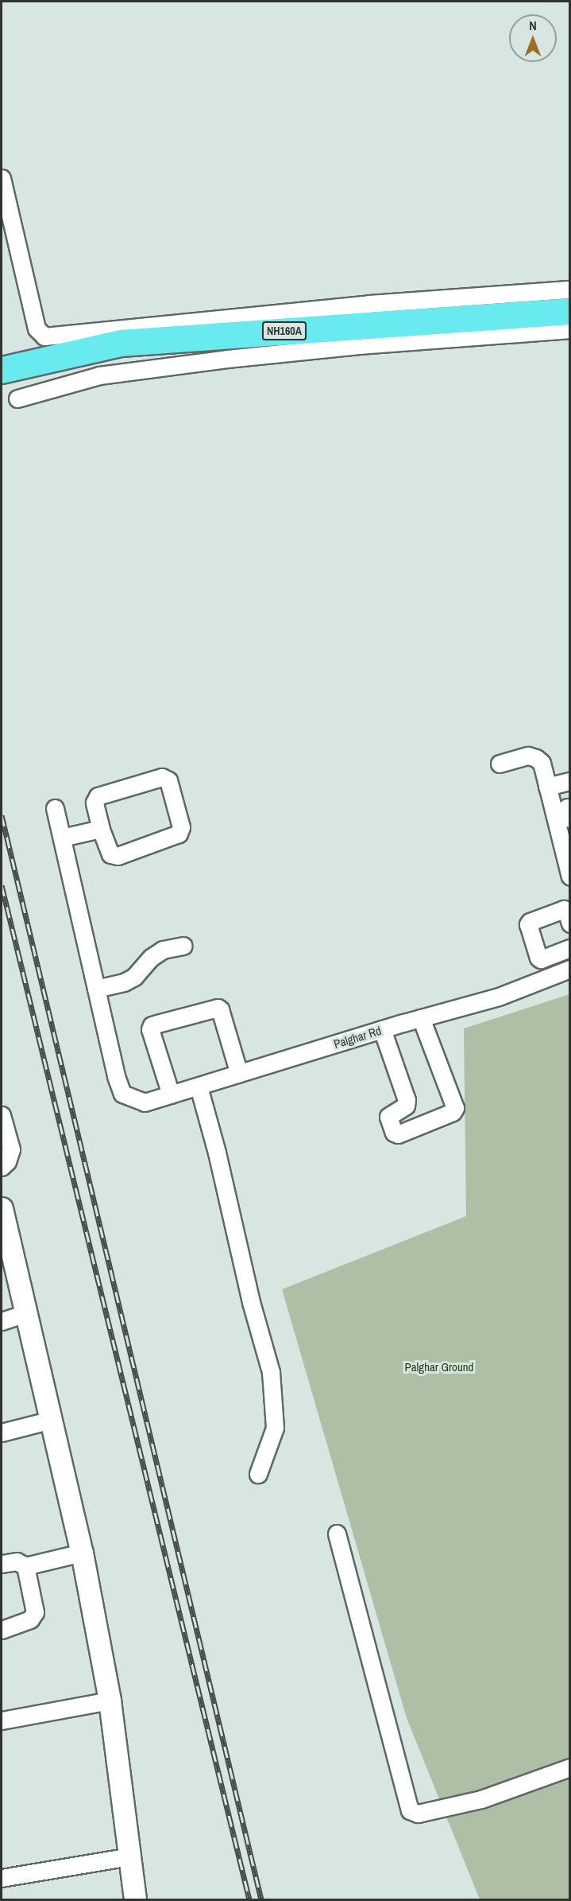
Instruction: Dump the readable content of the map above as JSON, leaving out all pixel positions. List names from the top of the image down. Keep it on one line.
{"streets":{"highway":["NH160A"],"street":["Palghar Rd"]},"parks":["Palghar Ground"],"north":"top"}
